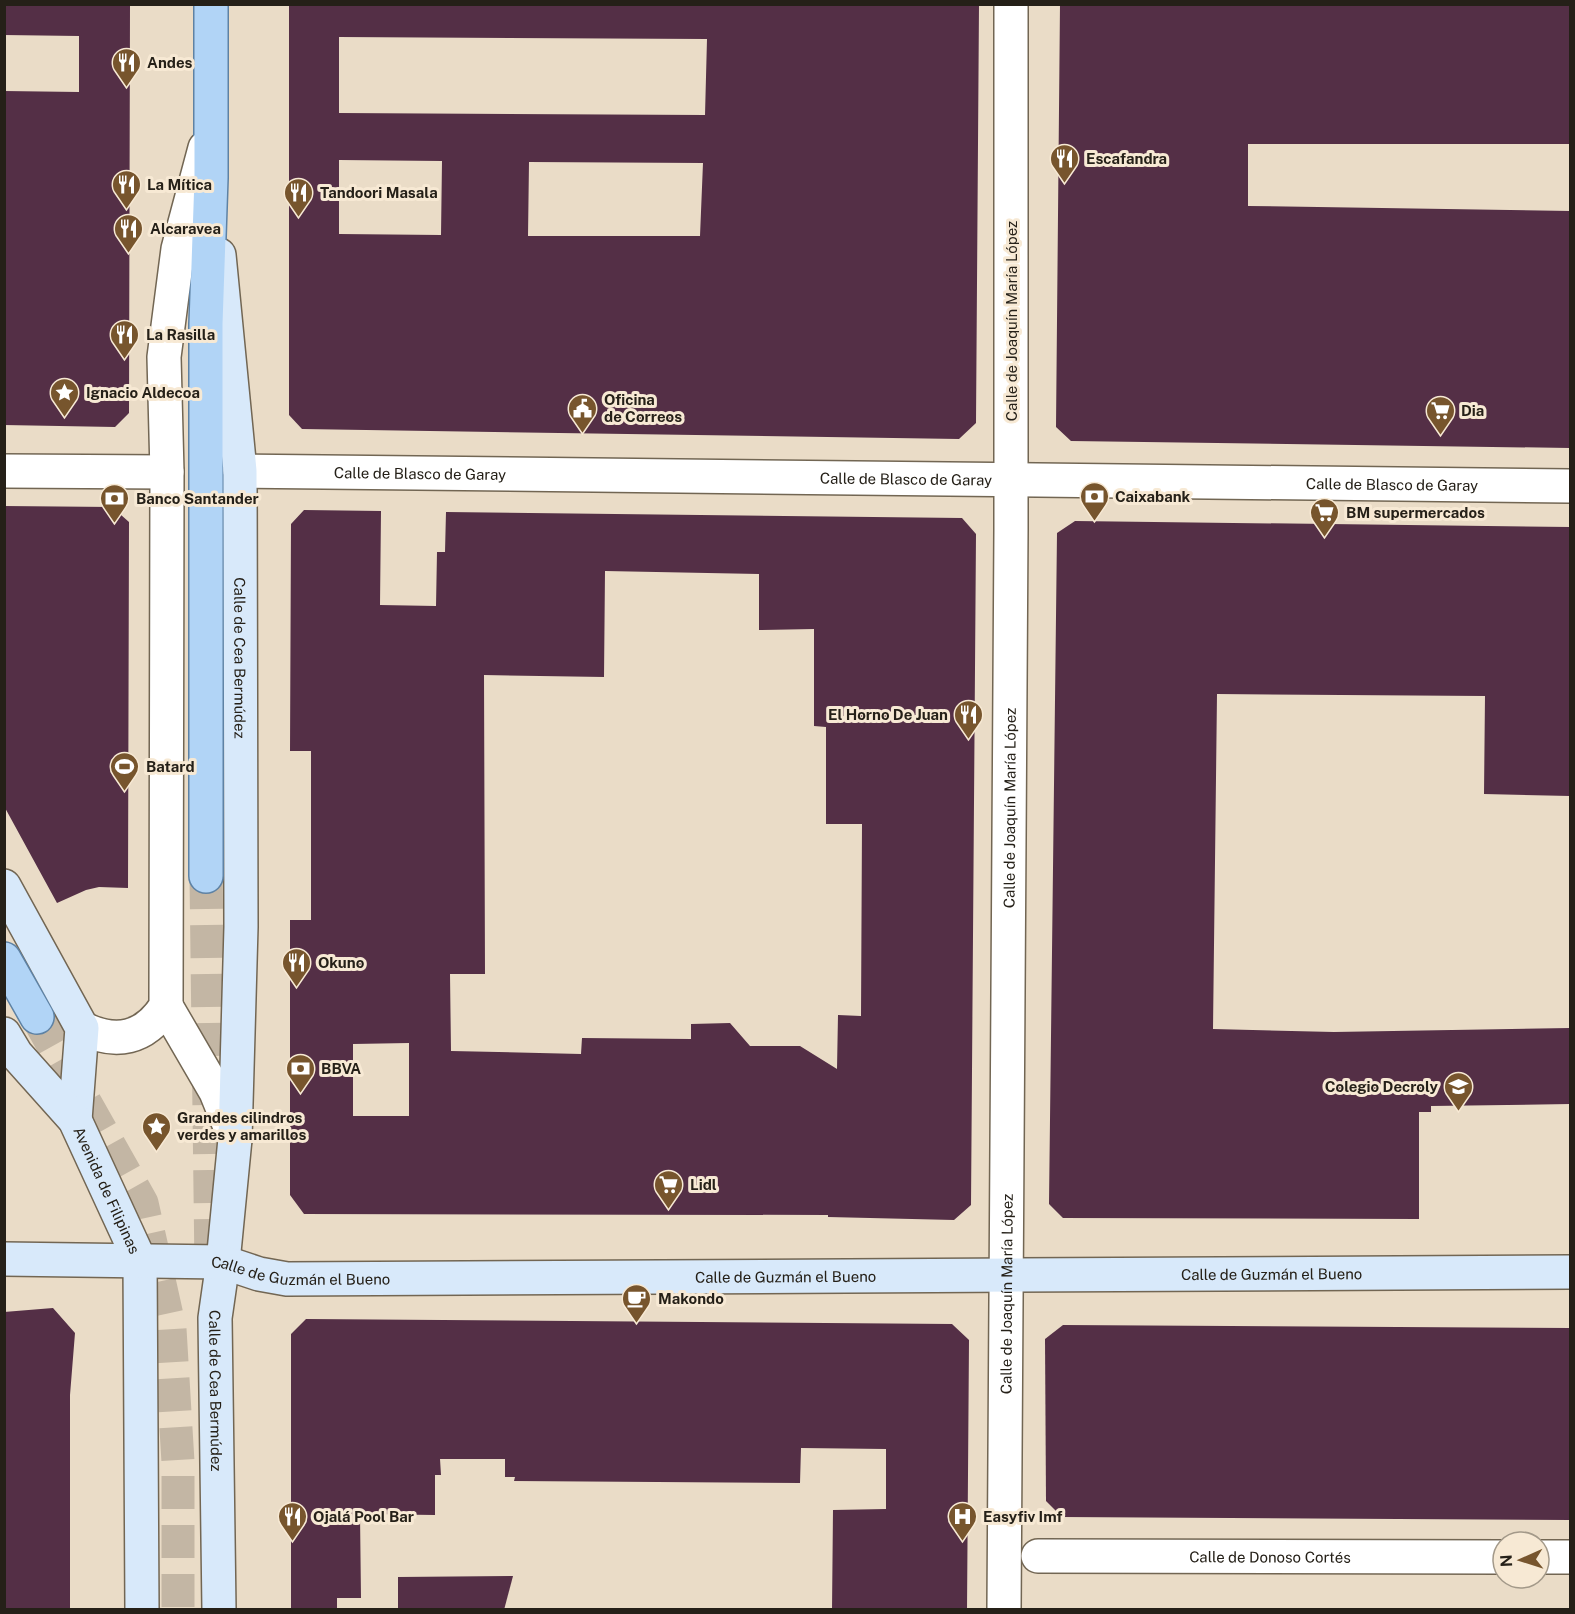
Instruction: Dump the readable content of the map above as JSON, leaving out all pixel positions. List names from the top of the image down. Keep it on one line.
{"streets":{"main road":["Calle de Cea Bermúdez"],"street":["Calle de Joaquín María López","Calle de Blasco de Garay","Avenida de Filipinas","Calle de Guzmán el Bueno","Calle de Donoso Cortés"]},"crossings":[["Calle de Joaquín María López","Calle de Blasco de Garay"],["Calle de Joaquín María López","Calle de Guzmán el Bueno"],["Calle de Blasco de Garay","Calle de Cea Bermúdez"],["Calle de Cea Bermúdez","Calle de Guzmán el Bueno"],["Avenida de Filipinas","Calle de Guzmán el Bueno"]],"places":{"restaurant":["Andes","Escafandra","La Mítica","Tandoori Masala","Alcaravea","La Rasilla","El Horno De Juan","Okuno","Ojalá Pool Bar"],"place":["Ignacio Aldecoa","Grandes cilindros verdes y amarillos"],"public building":["Oficina de Correos"],"supermarket":["Dia","BM supermercados","Lidl"],"bank":["Caixabank","Banco Santander","BBVA"],"sports":["Batard"],"school or university":["Colegio Decroly"],"cafe":["Makondo"],"hospital":["Easyfiv Imf"]},"north":"left"}
